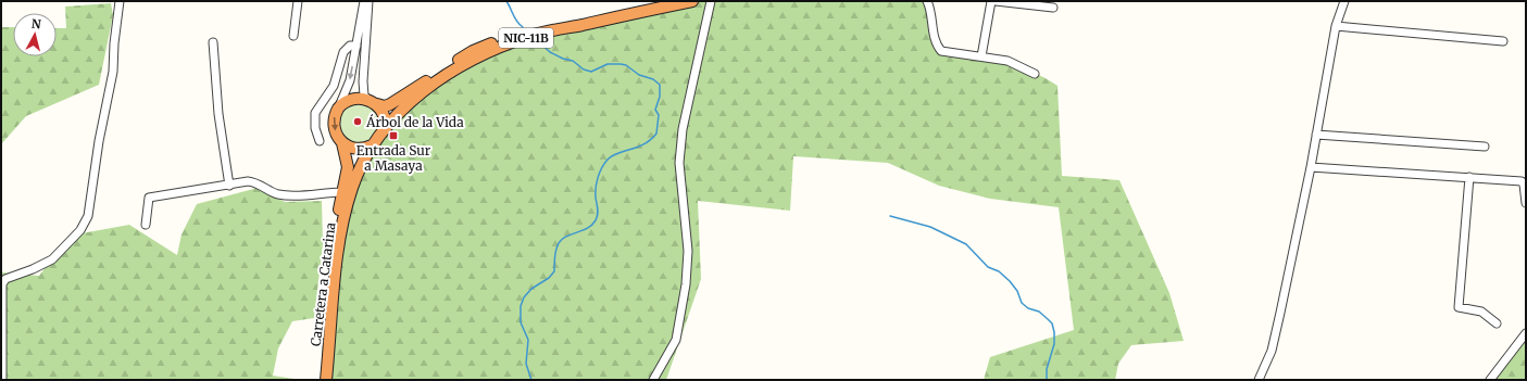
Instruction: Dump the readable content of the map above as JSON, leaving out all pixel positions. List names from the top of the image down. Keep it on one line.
{"streets":{"highway":["NIC-11B","Carretera a Catarina"]},"crossings":[["NIC-11B","Carretera a Catarina"]],"places":{"other":["Árbol de la Vida"],"transit":["Entrada Sur a Masaya"]},"north":"top"}
